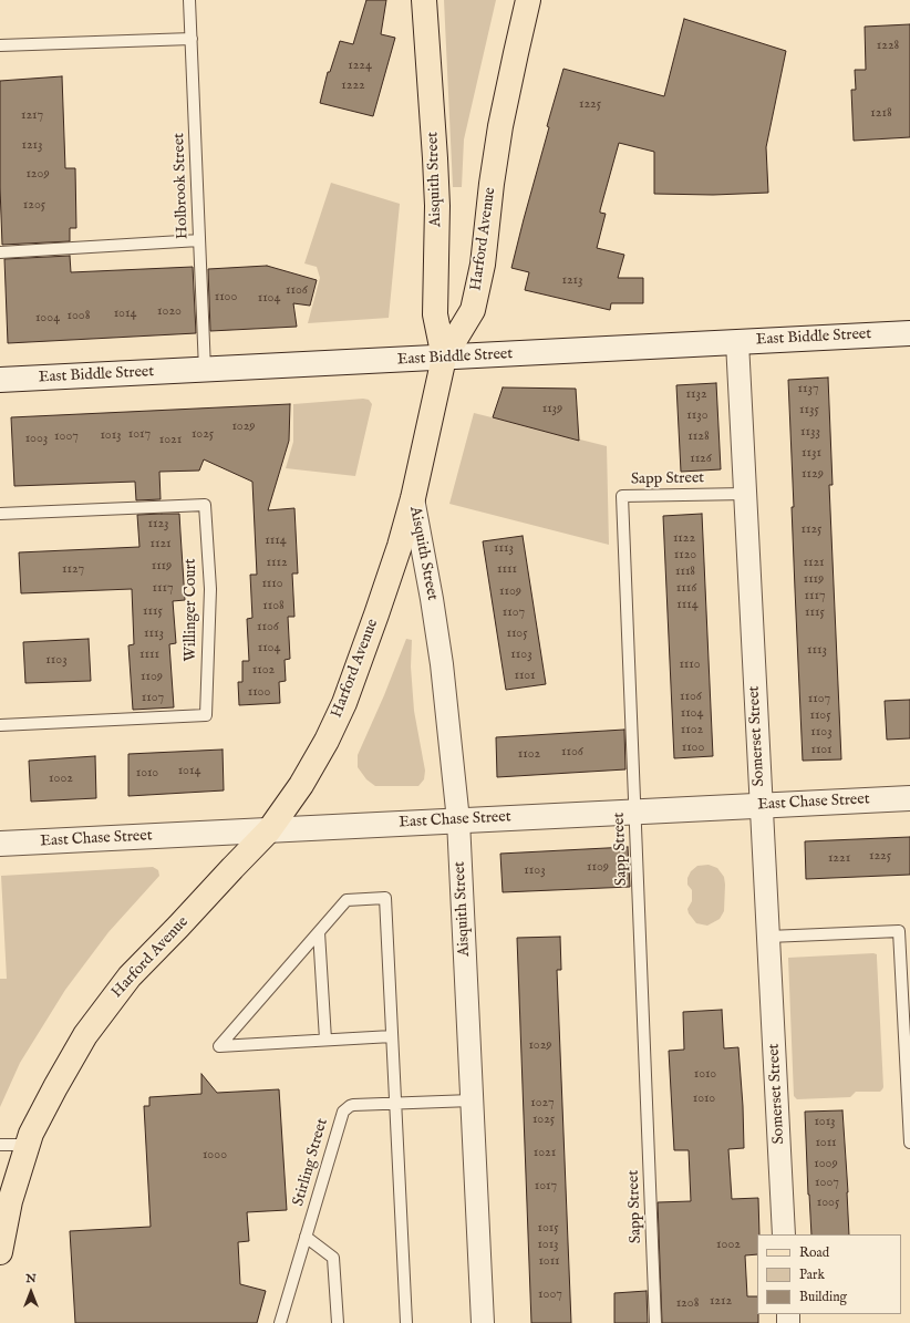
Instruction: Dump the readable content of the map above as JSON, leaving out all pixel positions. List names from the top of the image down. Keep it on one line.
{"streets":{"main road":["Aisquith Street","Harford Avenue"],"street":["East Biddle Street","Somerset Street","East Chase Street"],"lane":["Holbrook Street","Sapp Street","Willinger Court","Stirling Street"]},"crossings":[["Aisquith Street","Harford Avenue"],["Aisquith Street","East Biddle Street"],["Aisquith Street","East Chase Street"],["Aisquith Street","Stirling Street"],["Holbrook Street","East Biddle Street"],["Harford Avenue","East Biddle Street"],["Harford Avenue","East Chase Street"],["East Biddle Street","Somerset Street"],["Sapp Street","Somerset Street"],["Sapp Street","East Chase Street"],["Somerset Street","East Chase Street"]],"house_numbers":["1228","1224","1222","1225","1218","1217","1213","1209","1205","1213","1106","1100","1104","1020","1014","1008","1004","1137","1132","1139","1135","1130","1029","1133","1017","1025","1013","1007","1128","1003","1021","1131","1126","1129","1123","1125","1122","1114","1121","1113","1120","1112","1121","1119","1127","1111","1118","1119","1110","1117","1116","1109","1117","1114","1108","1115","1107","1115","1106","1113","1105","1104","1113","1111","1103","1103","1110","1102","1101","1109","1100","1106","1107","1107","1104","1105","1102","1103","1100","1101","1106","1102","1014","1010","1002","1225","1221","1109","1103","1029","1010","1010","1027","1025","1013","1011","1021","1000","1009","1007","1017","1005","1015","1013","1002","1011","1007","1212","1208"],"legend":["Road","Park","Building"],"north":"top"}
